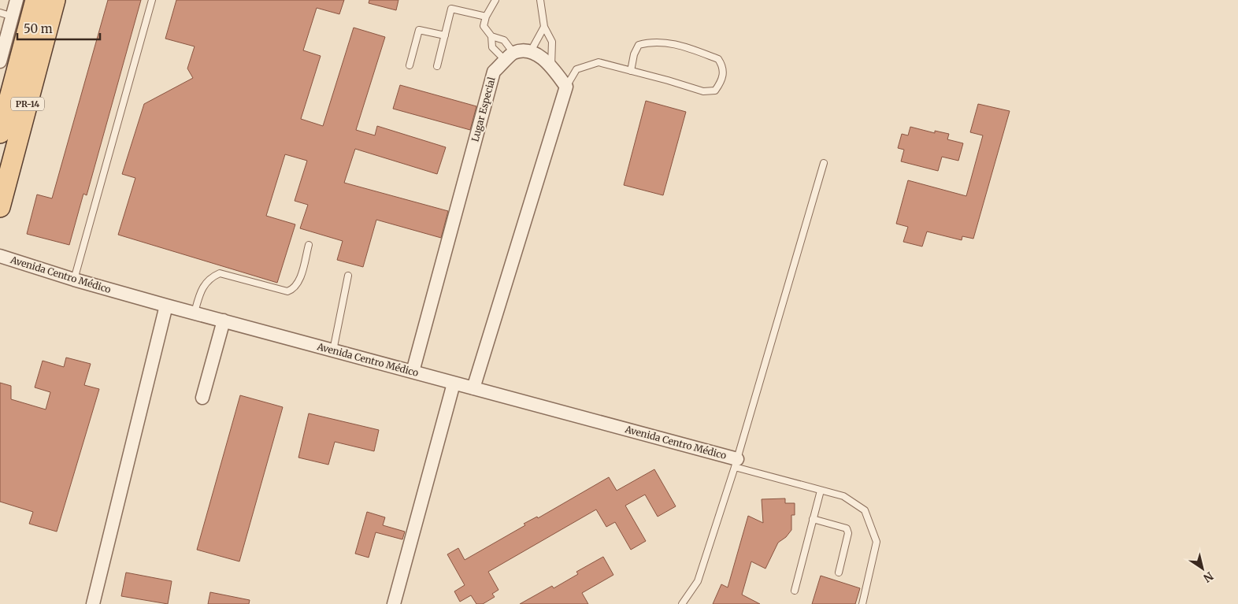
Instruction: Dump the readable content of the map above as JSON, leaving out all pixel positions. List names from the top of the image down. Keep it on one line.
{"streets":{"main road":["PR-14"],"street":["Lugar Especial","Avenida Centro Médico"]},"crossings":[["Lugar Especial","Avenida Centro Médico"]],"scale_bar":"50 m","north":"bottom right"}
